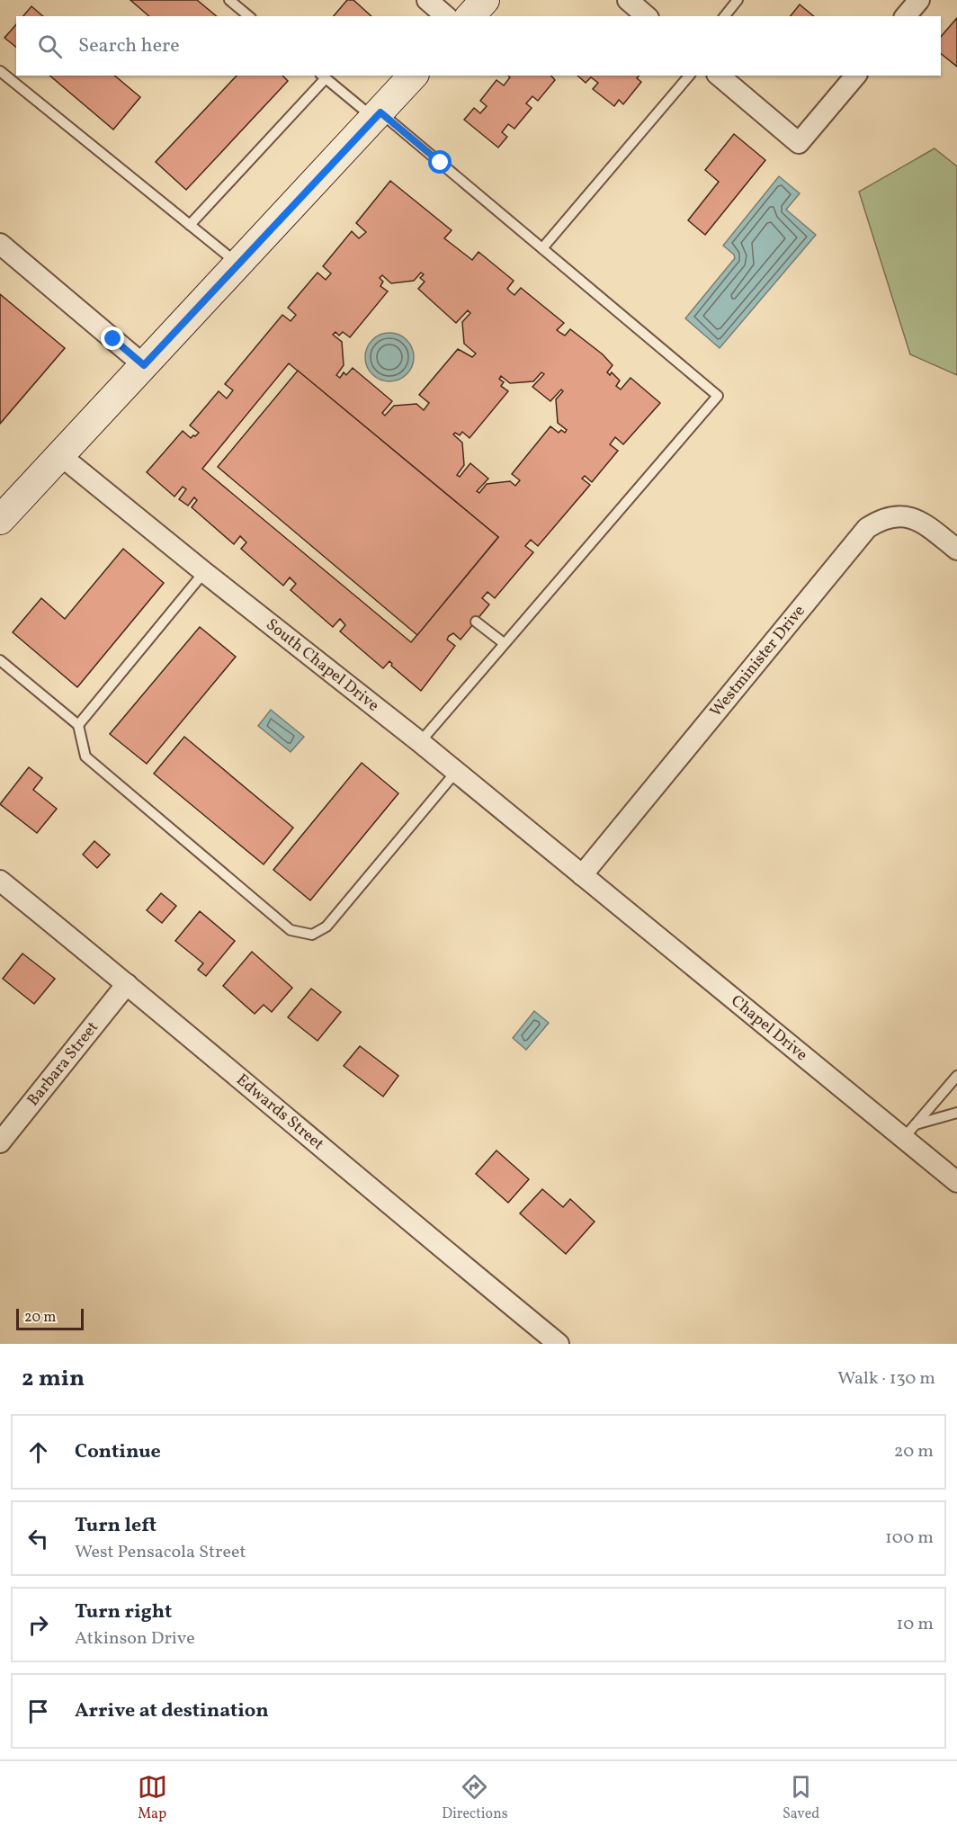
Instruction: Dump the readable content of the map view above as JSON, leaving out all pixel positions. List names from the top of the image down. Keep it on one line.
{"streets":{"street":["Westminister Drive","South Chapel Drive","Chapel Drive","Barbara Street","Edwards Street"]},"crossings":[["Westminister Drive","South Chapel Drive"],["Westminister Drive","Chapel Drive"],["South Chapel Drive","Chapel Drive"],["Barbara Street","Edwards Street"]],"scale_bar":"20 m","page":{"search":"Search here","scale":"20 m","heading":["2 min","Walk · 130 m"],"list":[["Continue","20 m"],["Turn left","West Pensacola Street","100 m"],["Turn right","Atkinson Drive","10 m"],"Arrive at destination"],"nav":["Map","Directions","Saved"]}}
